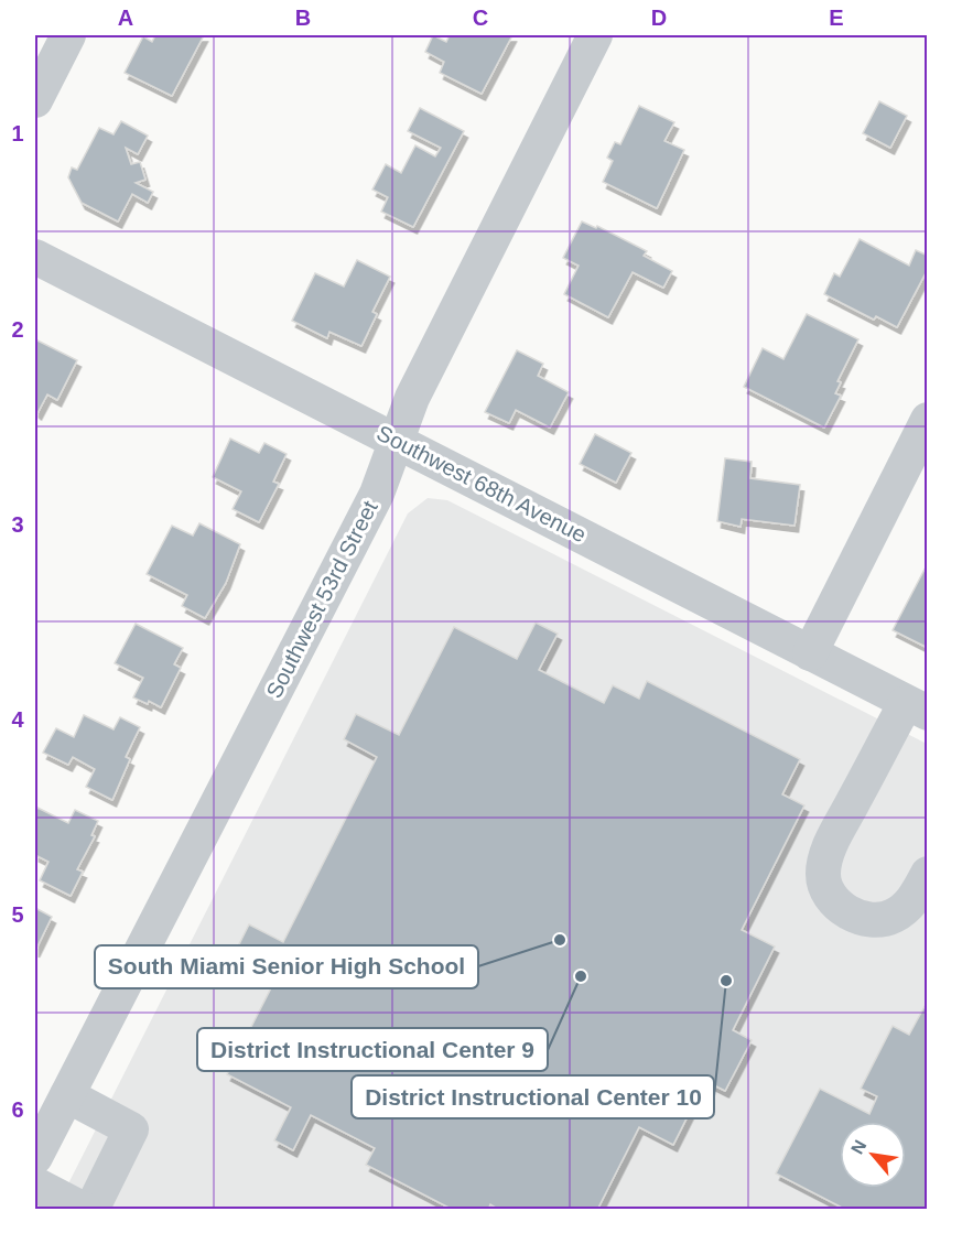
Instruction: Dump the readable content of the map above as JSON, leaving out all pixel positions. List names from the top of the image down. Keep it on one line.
{"streets":{"street":["Southwest 68th Avenue","Southwest 53rd Street"]},"crossings":[["Southwest 68th Avenue","Southwest 53rd Street"]],"places":["South Miami Senior High School","District Instructional Center 9","District Instructional Center 10"],"north":"top left","grid":{"columns":["A","B","C","D","E"],"rows":["1","2","3","4","5","6"]}}
